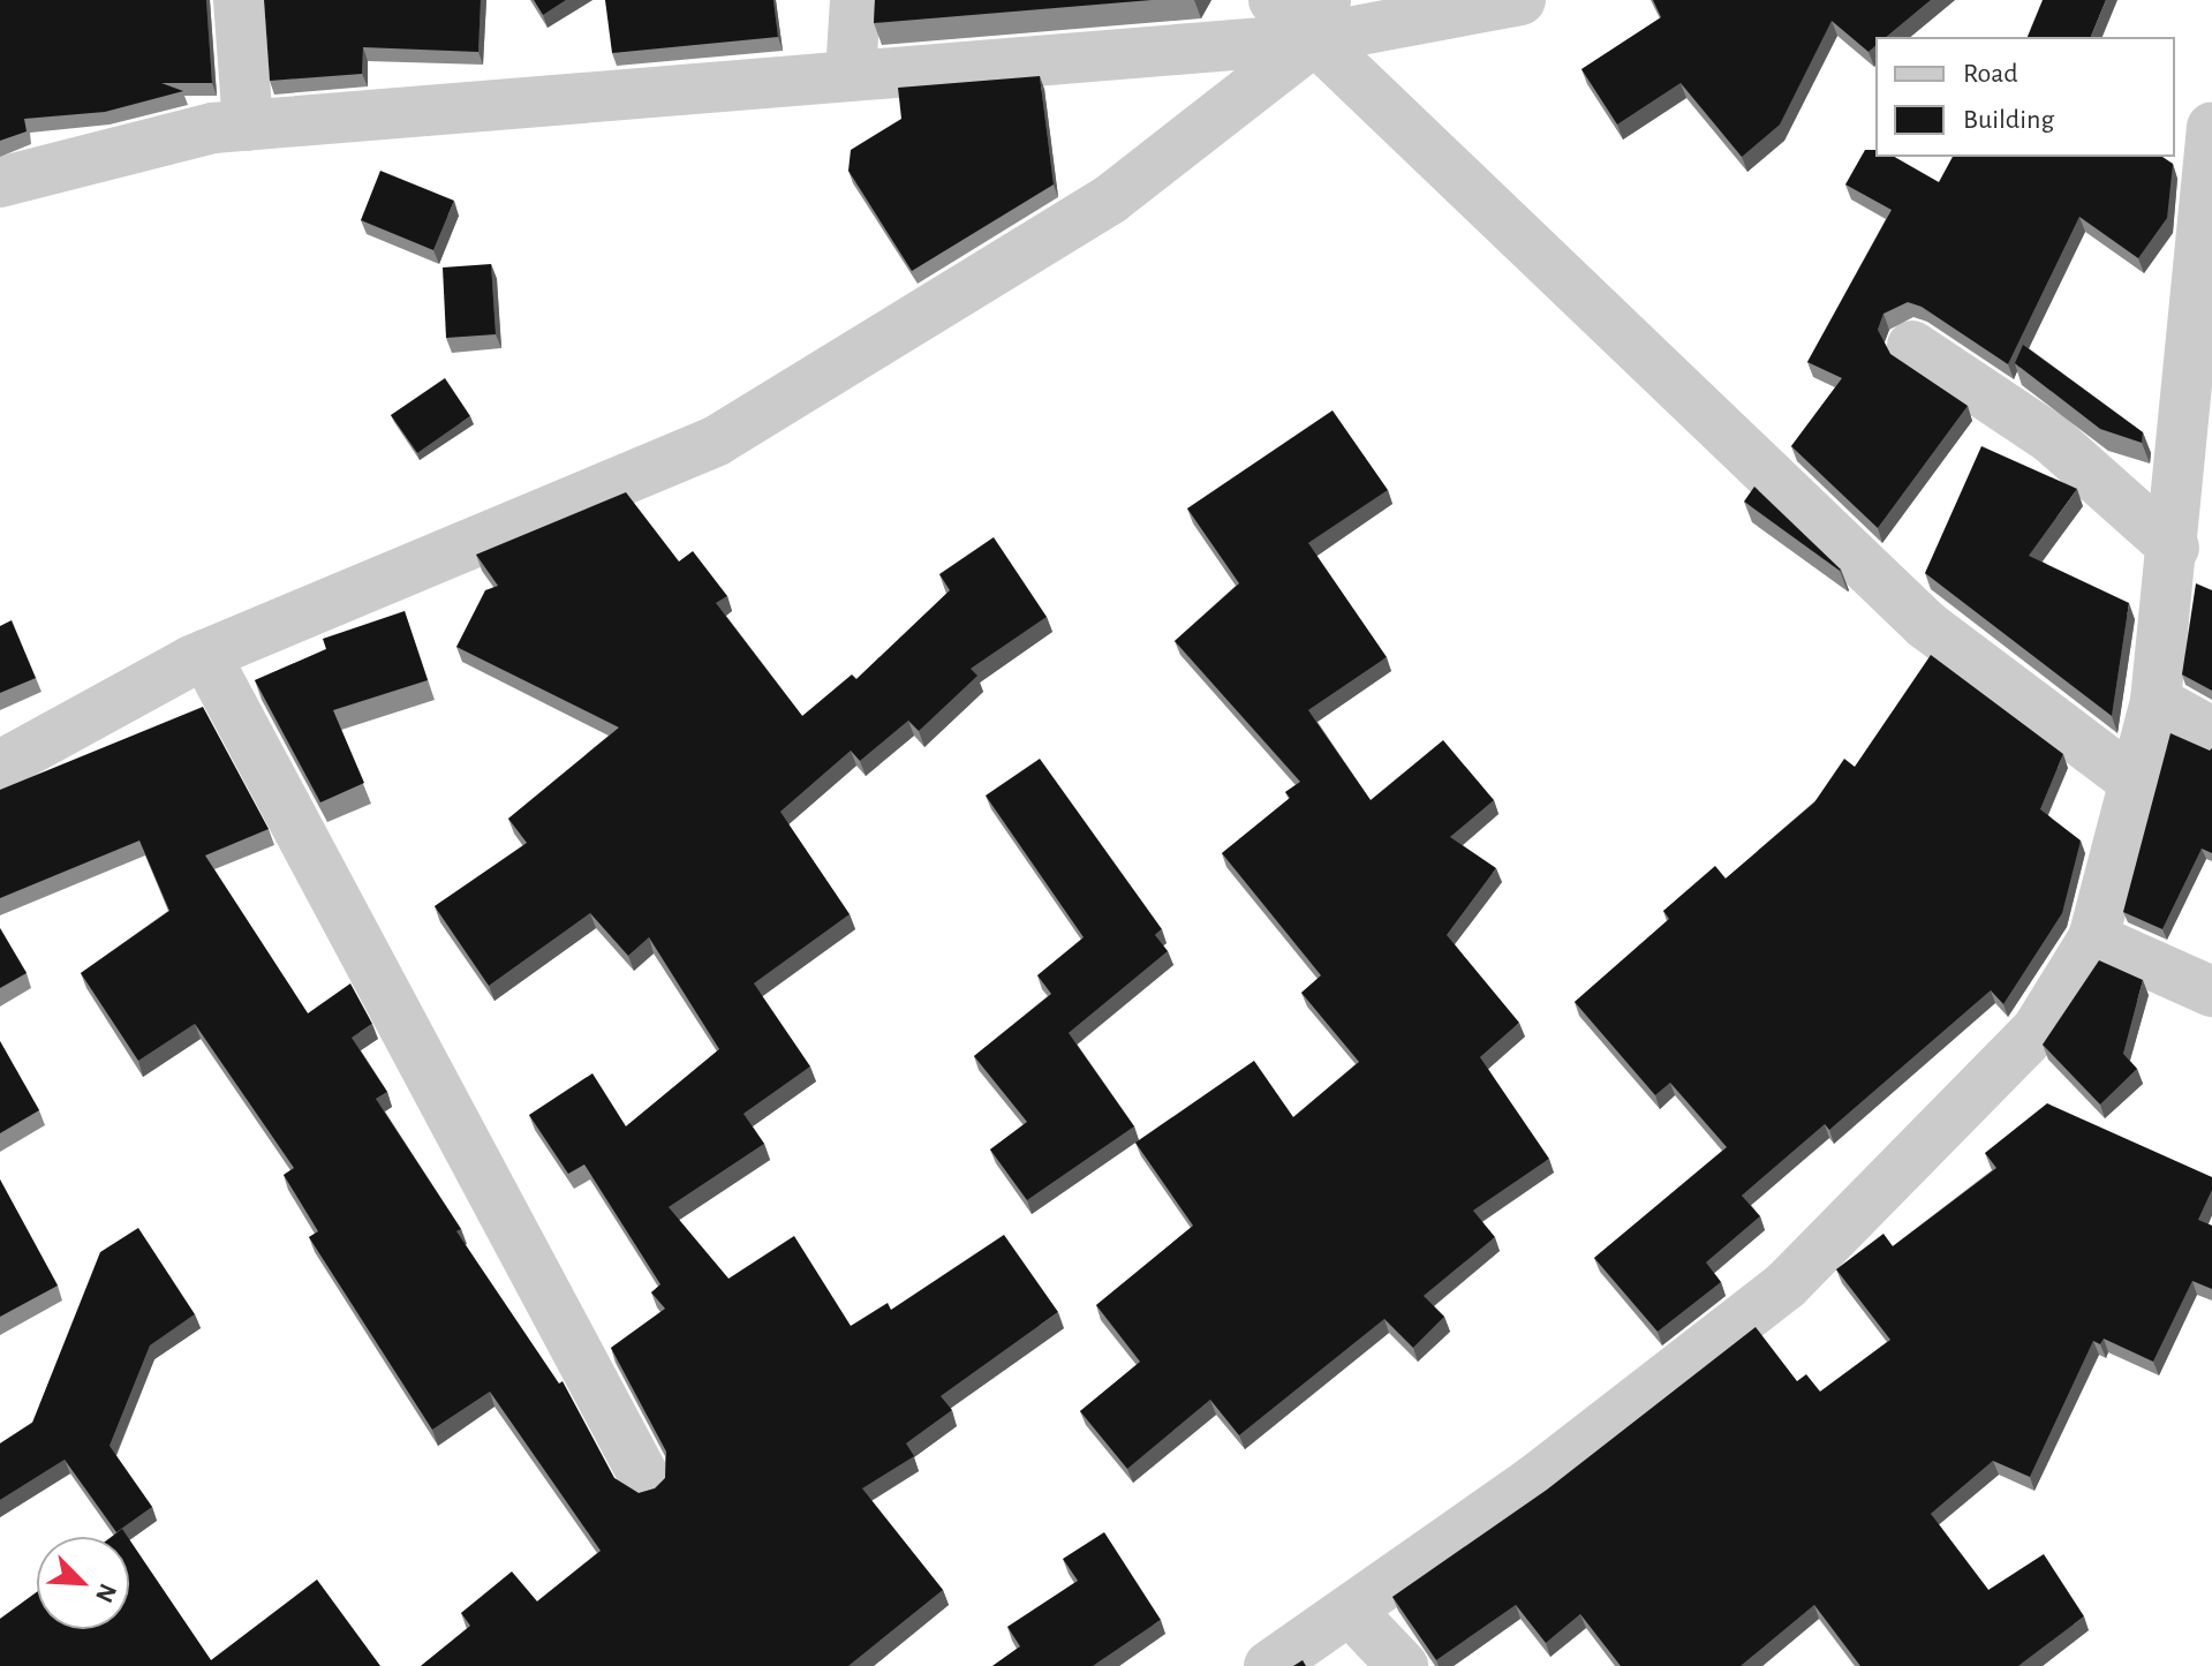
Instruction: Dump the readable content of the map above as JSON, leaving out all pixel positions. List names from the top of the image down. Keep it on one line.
{"legend":["Road","Building"],"north":"bottom right"}
